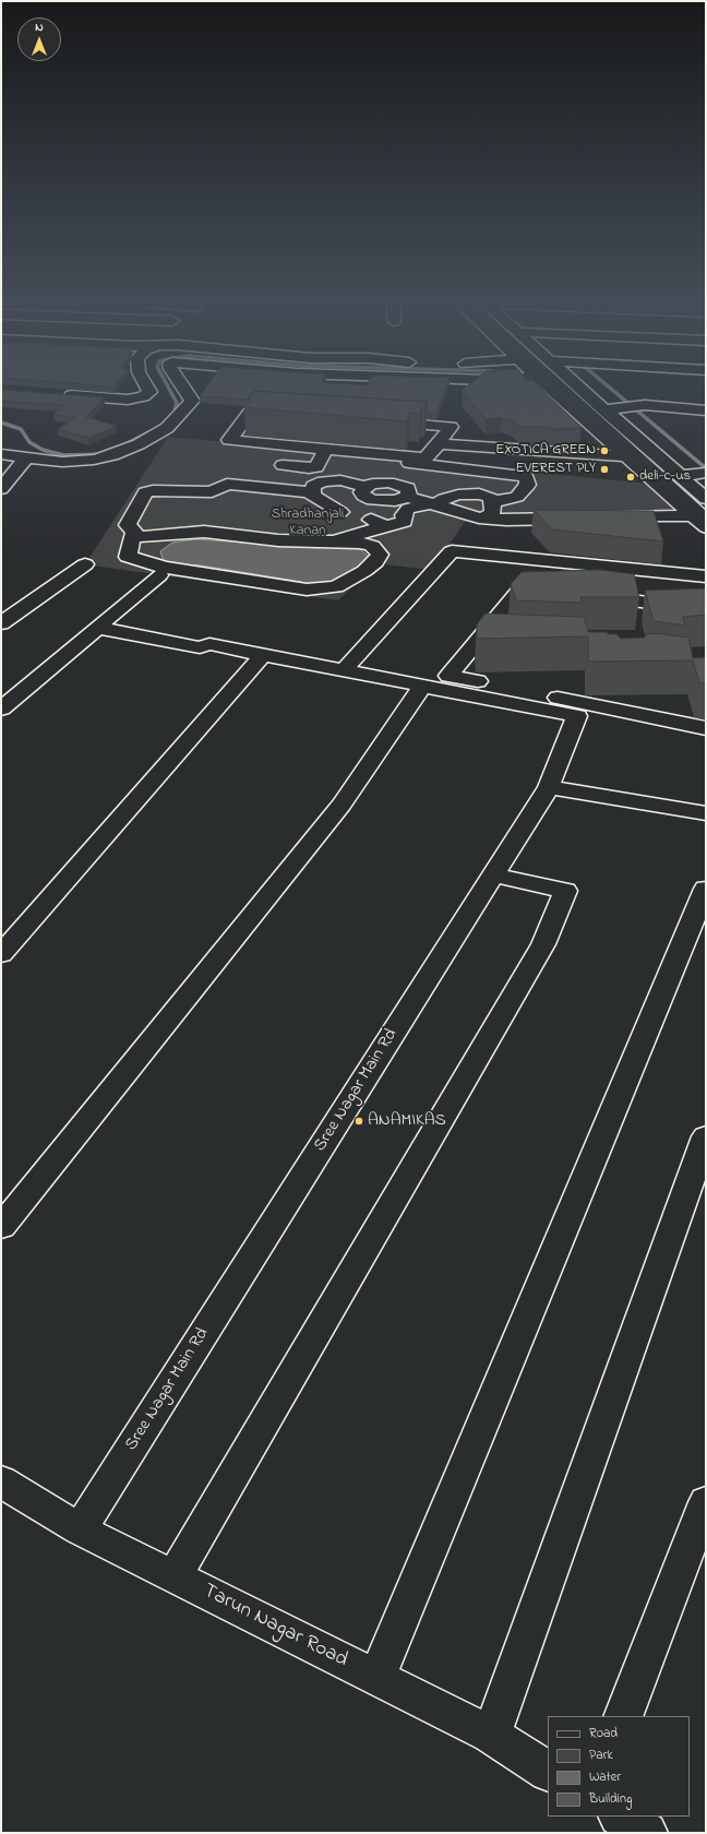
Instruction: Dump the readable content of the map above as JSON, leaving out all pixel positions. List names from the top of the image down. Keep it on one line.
{"streets":{"street":["Sree Nagar Main Rd","Tarun Nagar Road"]},"crossings":[["Sree Nagar Main Rd","Tarun Nagar Road"]],"parks":["Shradhanjali Kanan"],"places":["EXOTICA GREEN","EVEREST PLY","deli-c-us","ANAMIKAS"],"legend":["Road","Park","Water","Building"],"north":"top"}
